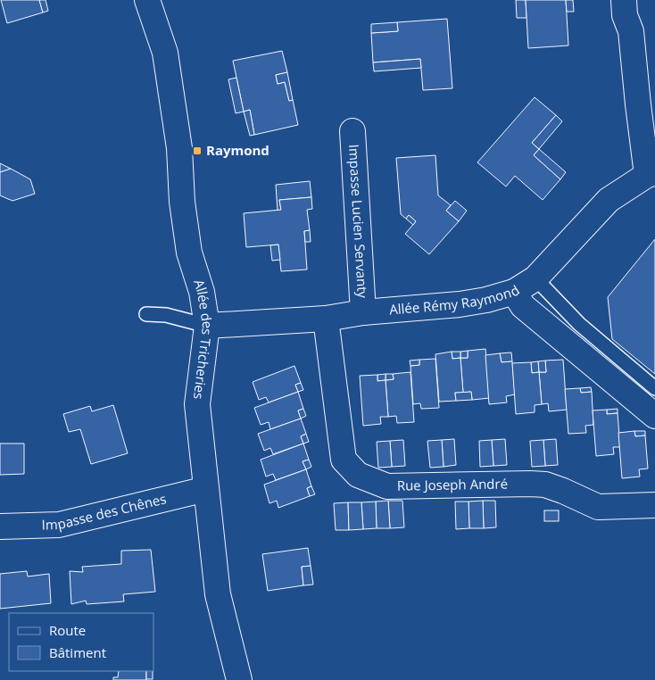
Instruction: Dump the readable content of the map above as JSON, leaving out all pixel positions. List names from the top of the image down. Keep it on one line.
{"streets":{"street":["Impasse Lucien Servanty","Allée Rémy Raymond","Allée des Tricheries","Rue Joseph André","Impasse des Chênes"]},"crossings":[["Impasse Lucien Servanty","Allée Rémy Raymond"],["Allée Rémy Raymond","Allée des Tricheries"],["Allée Rémy Raymond","Rue Joseph André"],["Allée des Tricheries","Impasse des Chênes"]],"places":{"transit":["Raymond"]},"legend":["Route","Bâtiment"]}
